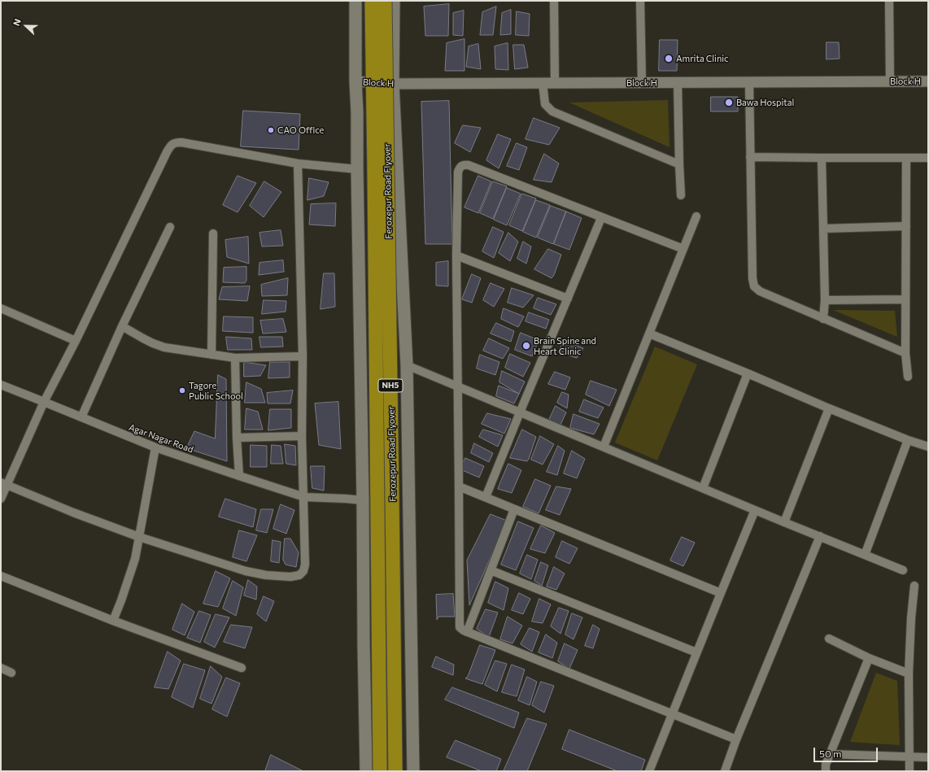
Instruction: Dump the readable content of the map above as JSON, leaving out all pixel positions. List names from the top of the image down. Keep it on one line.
{"streets":{"highway":["Ferozepur Road Flyover","NH5"],"street":["Block H","Agar Nagar Road"]},"places":["Amrita Clinic","Bawa Hospital","CAO Office","Brain Spine and Heart Clinic","Tagore Public School"],"scale_bar":"50 m","north":"left"}
